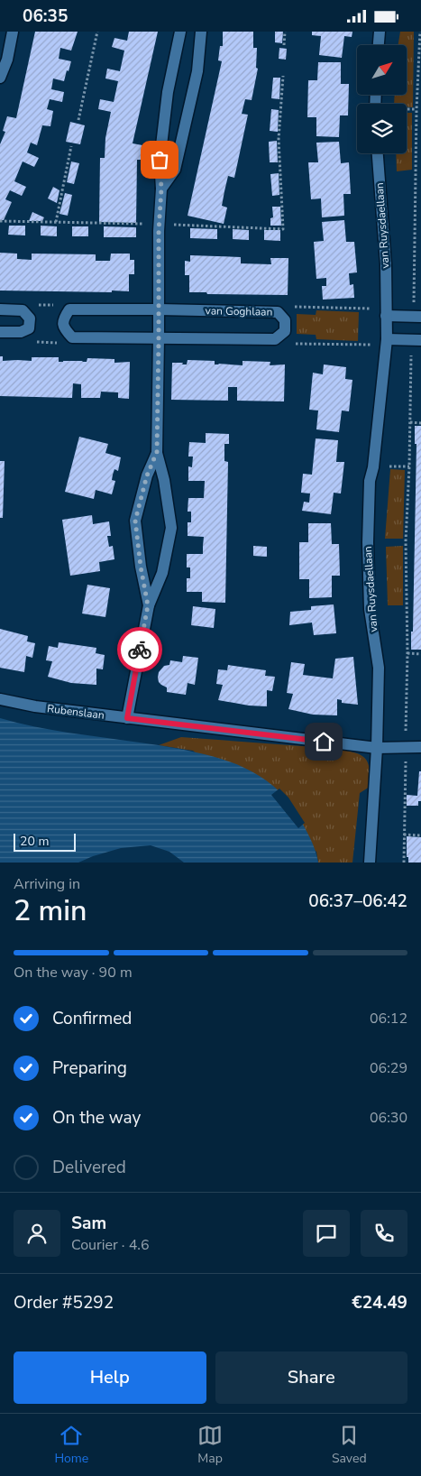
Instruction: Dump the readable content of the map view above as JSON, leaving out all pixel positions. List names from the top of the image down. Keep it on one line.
{"streets":{"street":["van Ruysdaellaan","van Goghlaan","Rubenslaan"]},"crossings":[["van Ruysdaellaan","Rubenslaan"]],"scale_bar":"20 m","north":"top right","page":{"status":"06:35","scale":"20 m","heading":["2 min","Arriving in","06:37–06:42"],"panel":["Sam","Courier · 4.6","Order #5292","€24.49"],"bar":"On the way · 90 m","list":[["Confirmed","06:12"],["Preparing","06:29"],["On the way","06:30"],"Delivered"],"buttons":["Help","Share"],"tabs":["Home","Map","Saved"]}}
